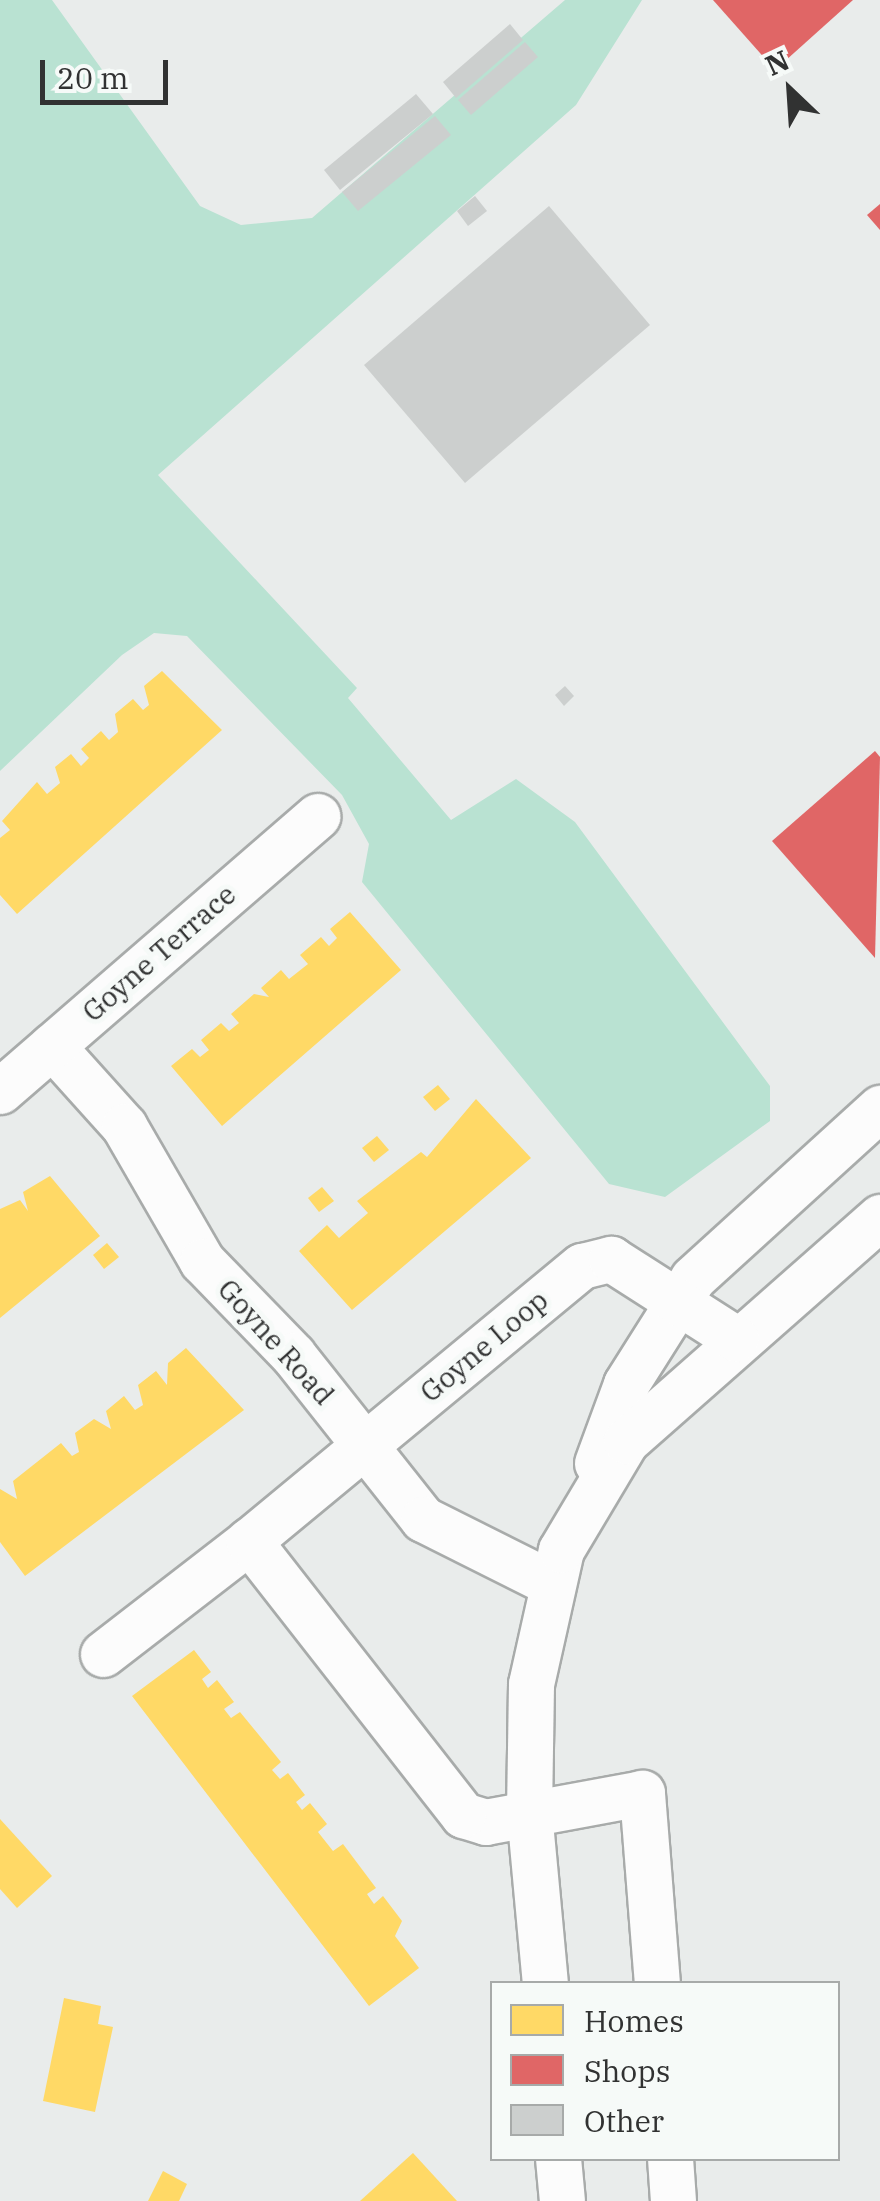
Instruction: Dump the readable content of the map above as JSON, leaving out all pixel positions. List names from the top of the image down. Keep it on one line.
{"streets":{"street":["Goyne Terrace","Goyne Road","Goyne Loop"]},"crossings":[["Goyne Terrace","Goyne Road"],["Goyne Road","Goyne Loop"]],"legend":["Homes","Shops","Other"],"scale_bar":"20 m","north":"top left"}
